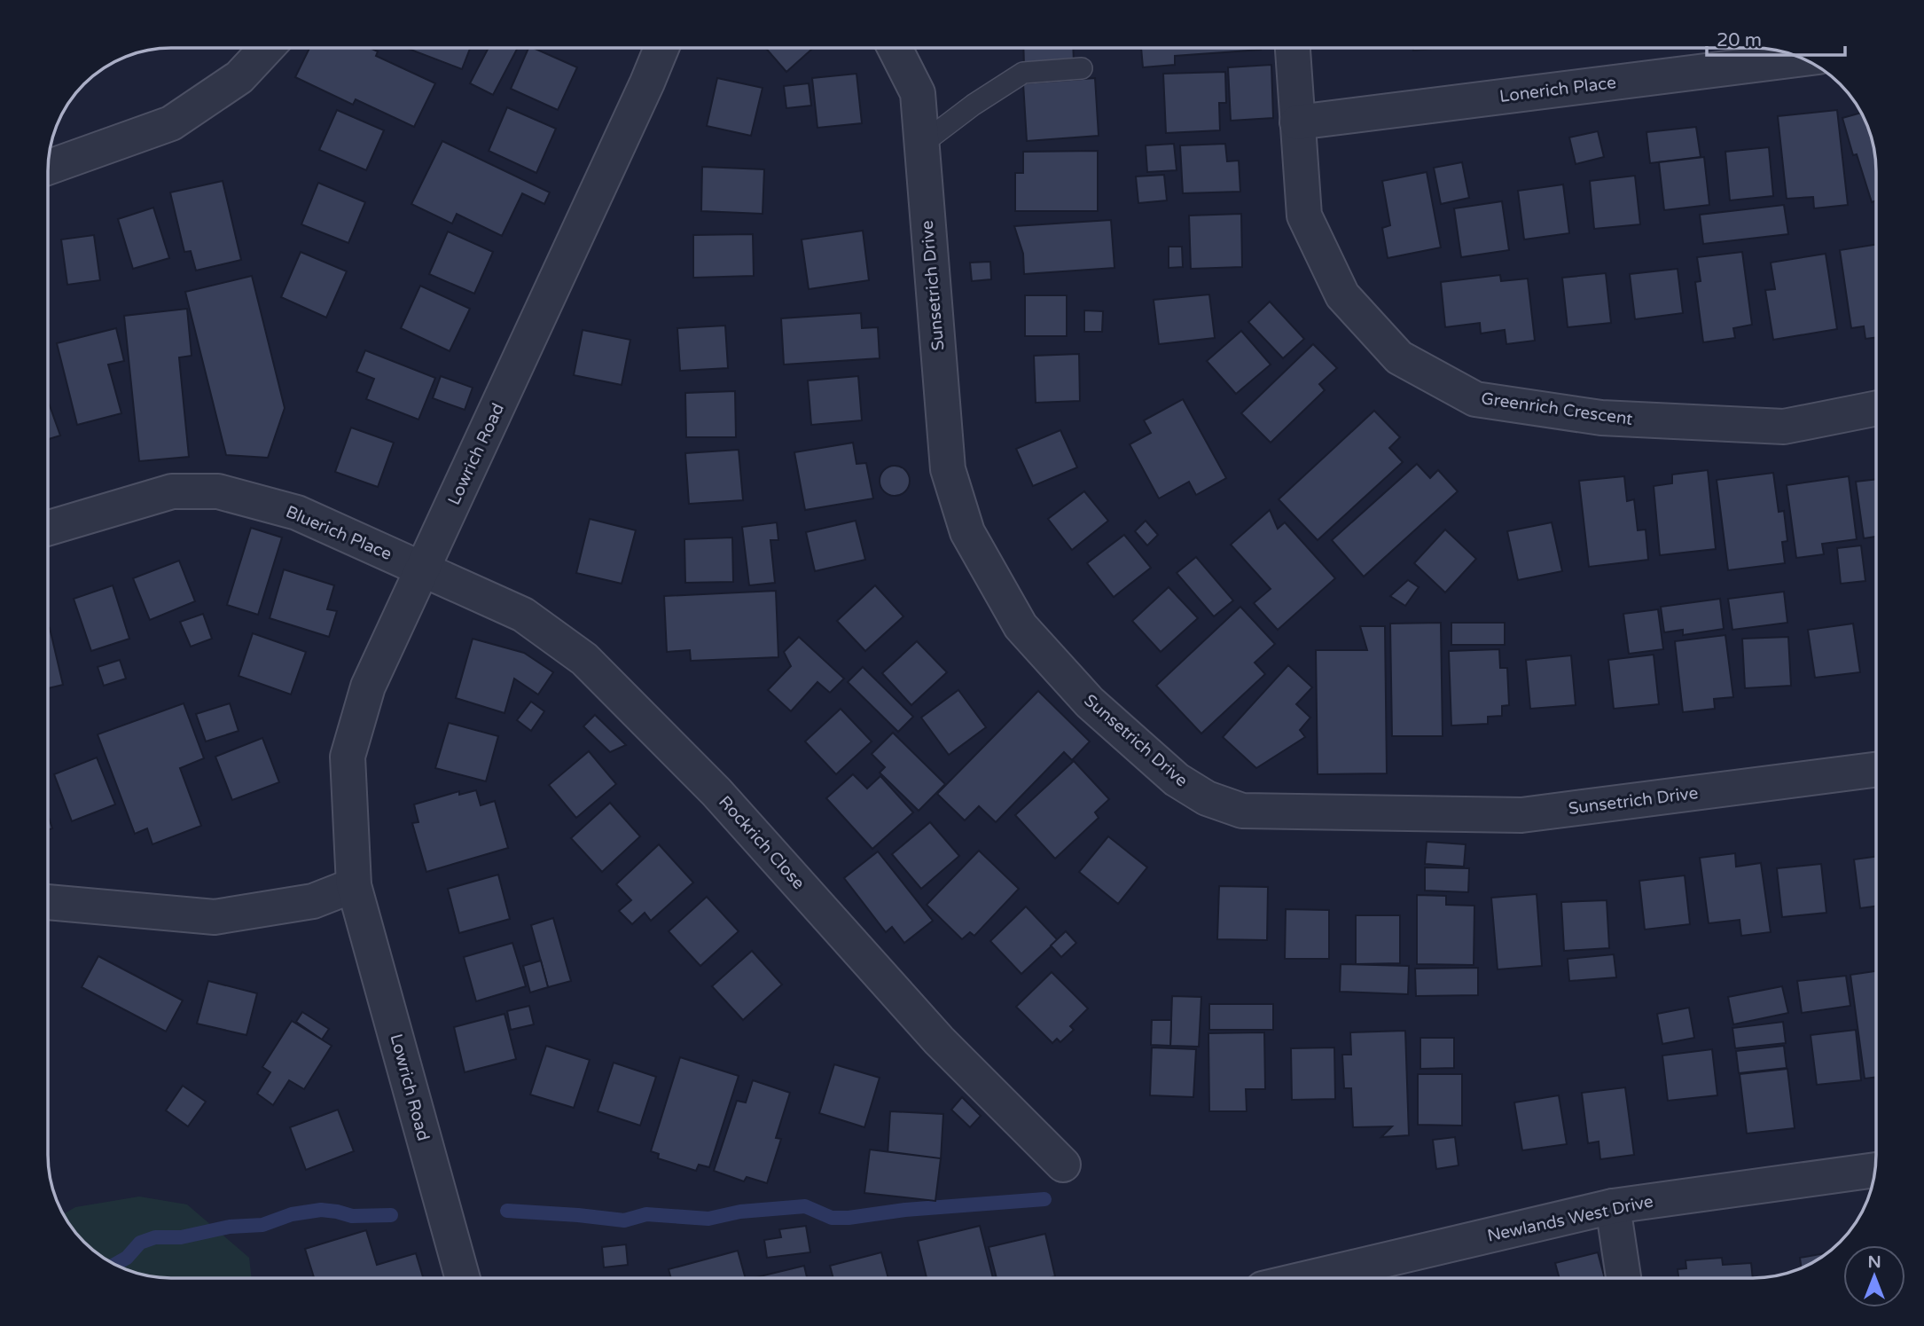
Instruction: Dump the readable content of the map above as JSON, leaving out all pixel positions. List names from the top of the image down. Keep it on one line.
{"streets":{"street":["Lonerich Place","Sunsetrich Drive","Greenrich Crescent","Lowrich Road","Bluerich Place","Rockrich Close","Newlands West Drive"]},"crossings":[["Lonerich Place","Greenrich Crescent"],["Lowrich Road","Bluerich Place"],["Lowrich Road","Rockrich Close"],["Bluerich Place","Rockrich Close"]],"scale_bar":"20 m","north":"top"}
